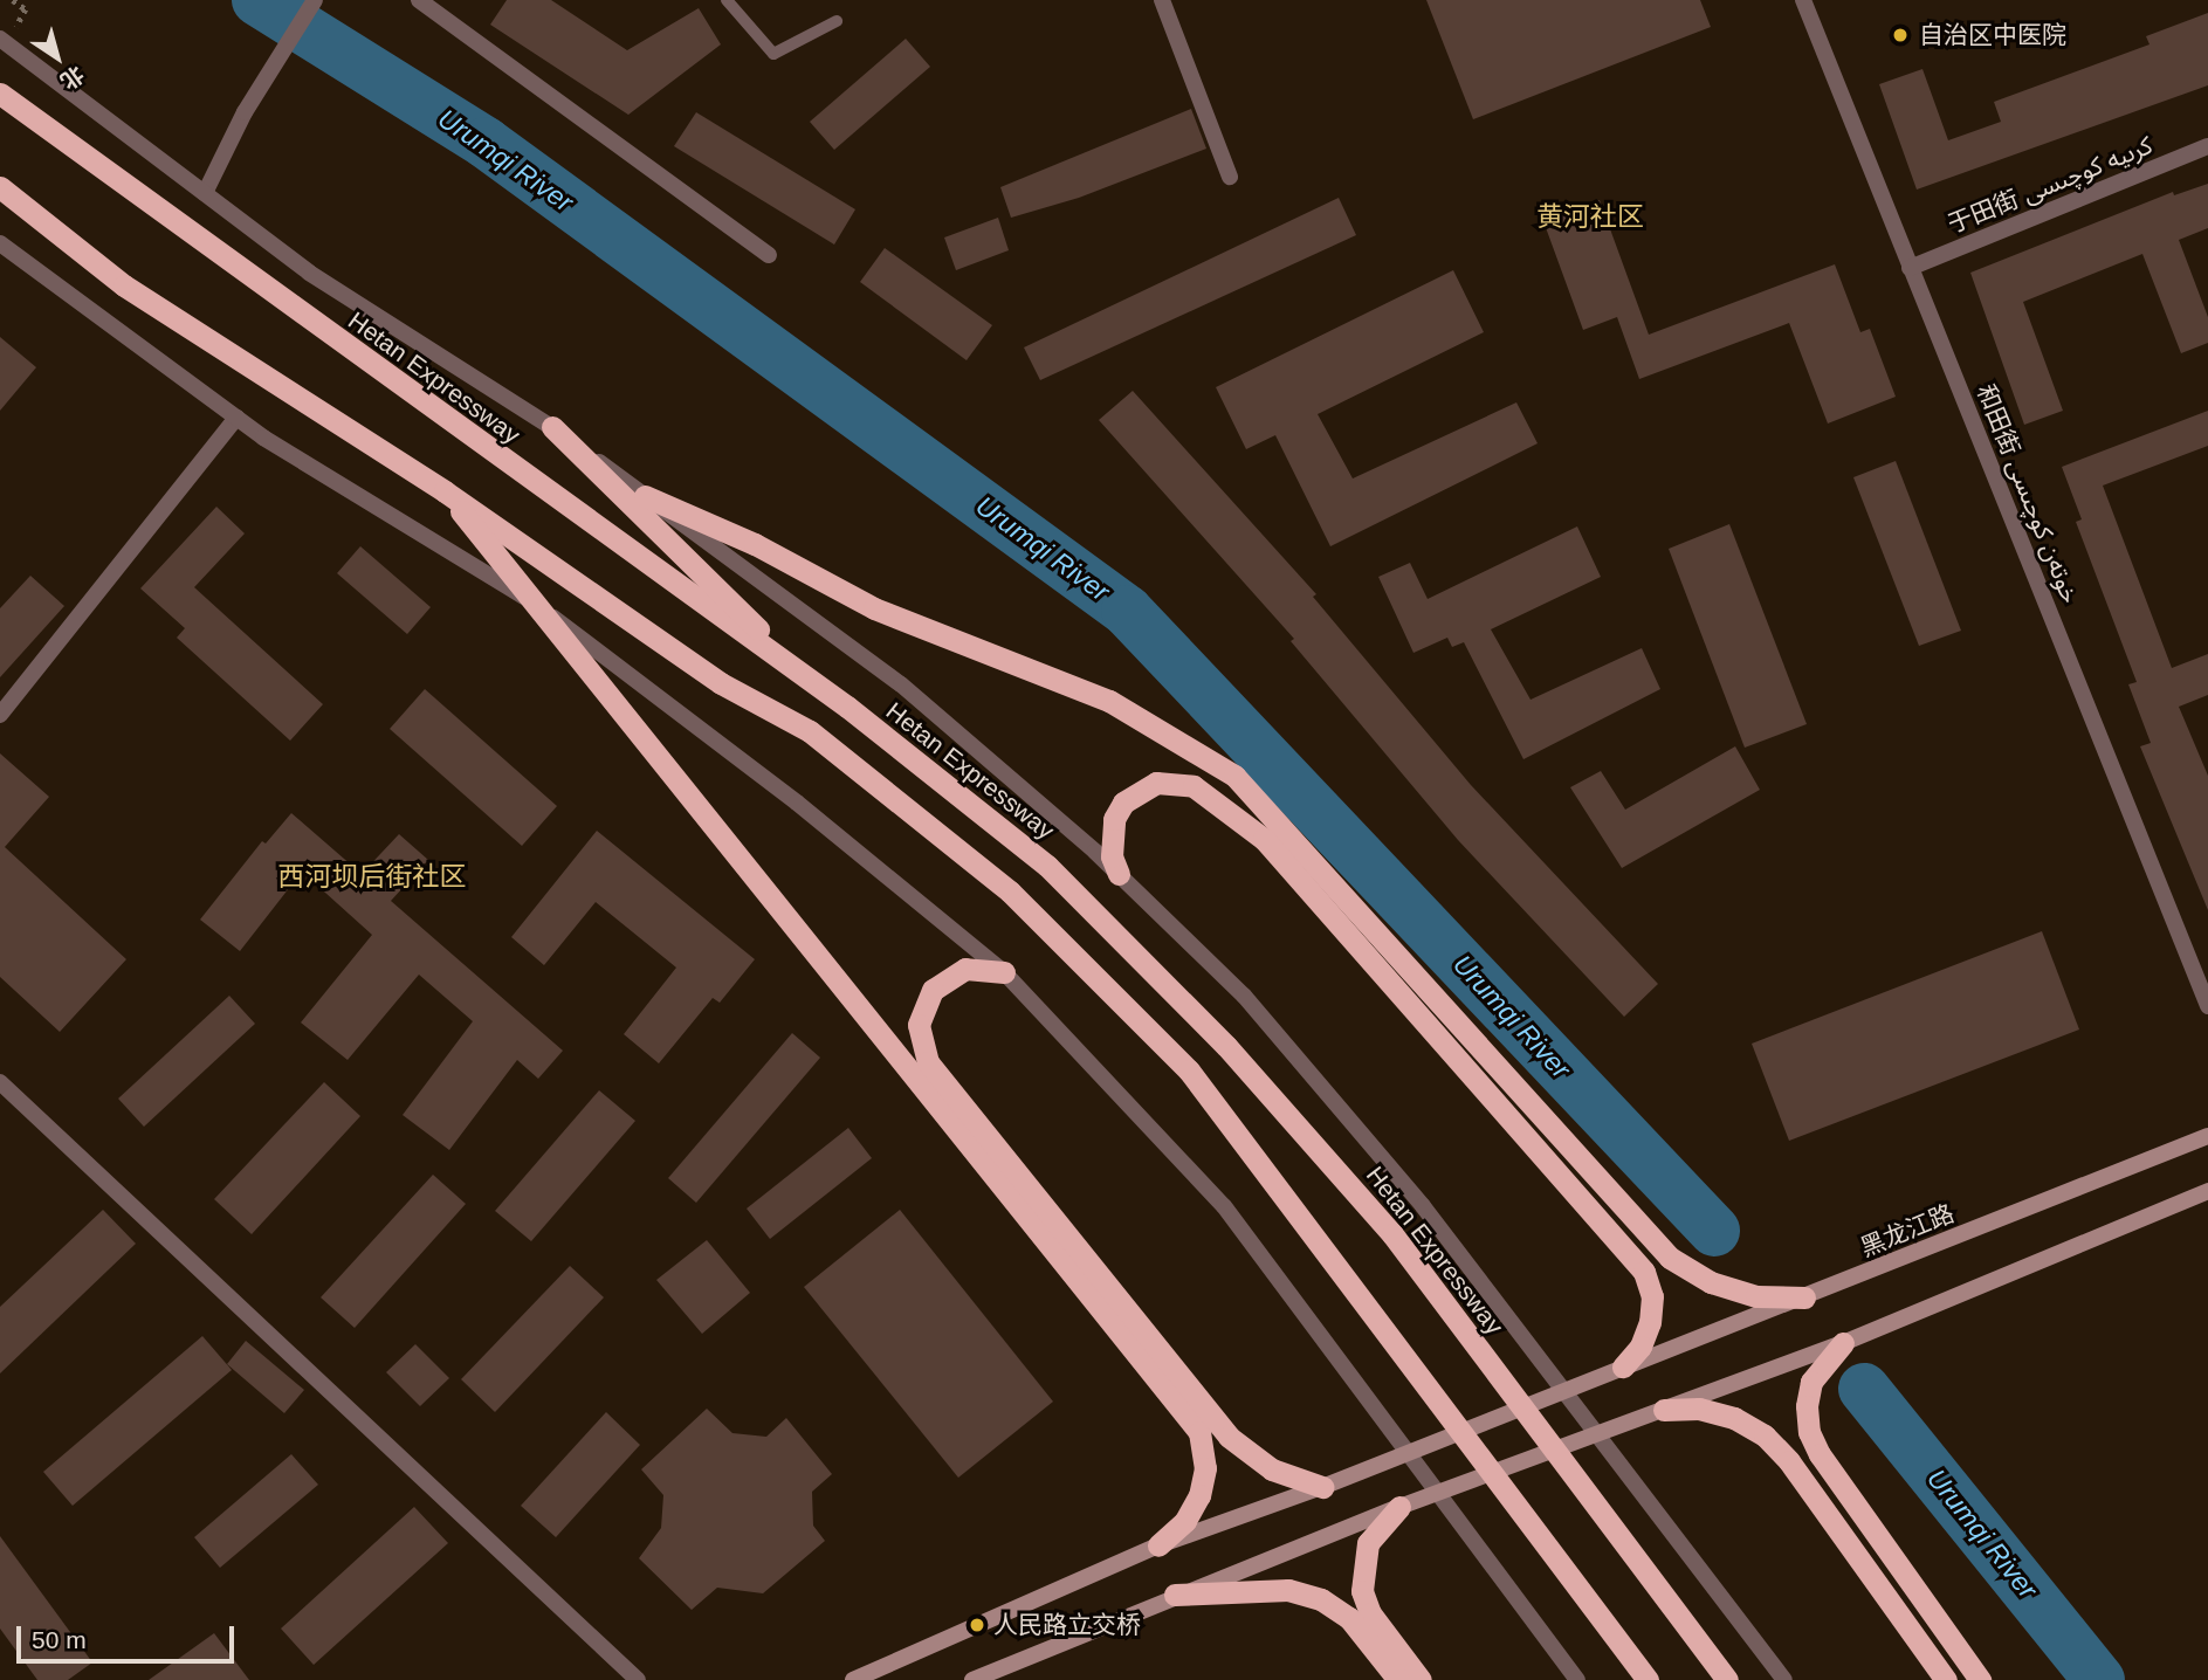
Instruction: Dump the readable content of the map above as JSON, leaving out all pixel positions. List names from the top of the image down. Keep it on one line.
{"streets":{"highway":["Hetan Expressway"],"main road":["黑龙江路"],"street":["于田街 كرىيە كوچىسى","和田街 خوتەن كوچىسى"]},"crossings":[["于田街 كرىيە كوچىسى","和田街 خوتەن كوچىسى"]],"districts":["黄河社区","西河坝后街社区"],"water":["Urumqi River"],"places":["自治区中医院","人民路立交桥"],"scale_bar":"50 m","north":"bottom right"}
